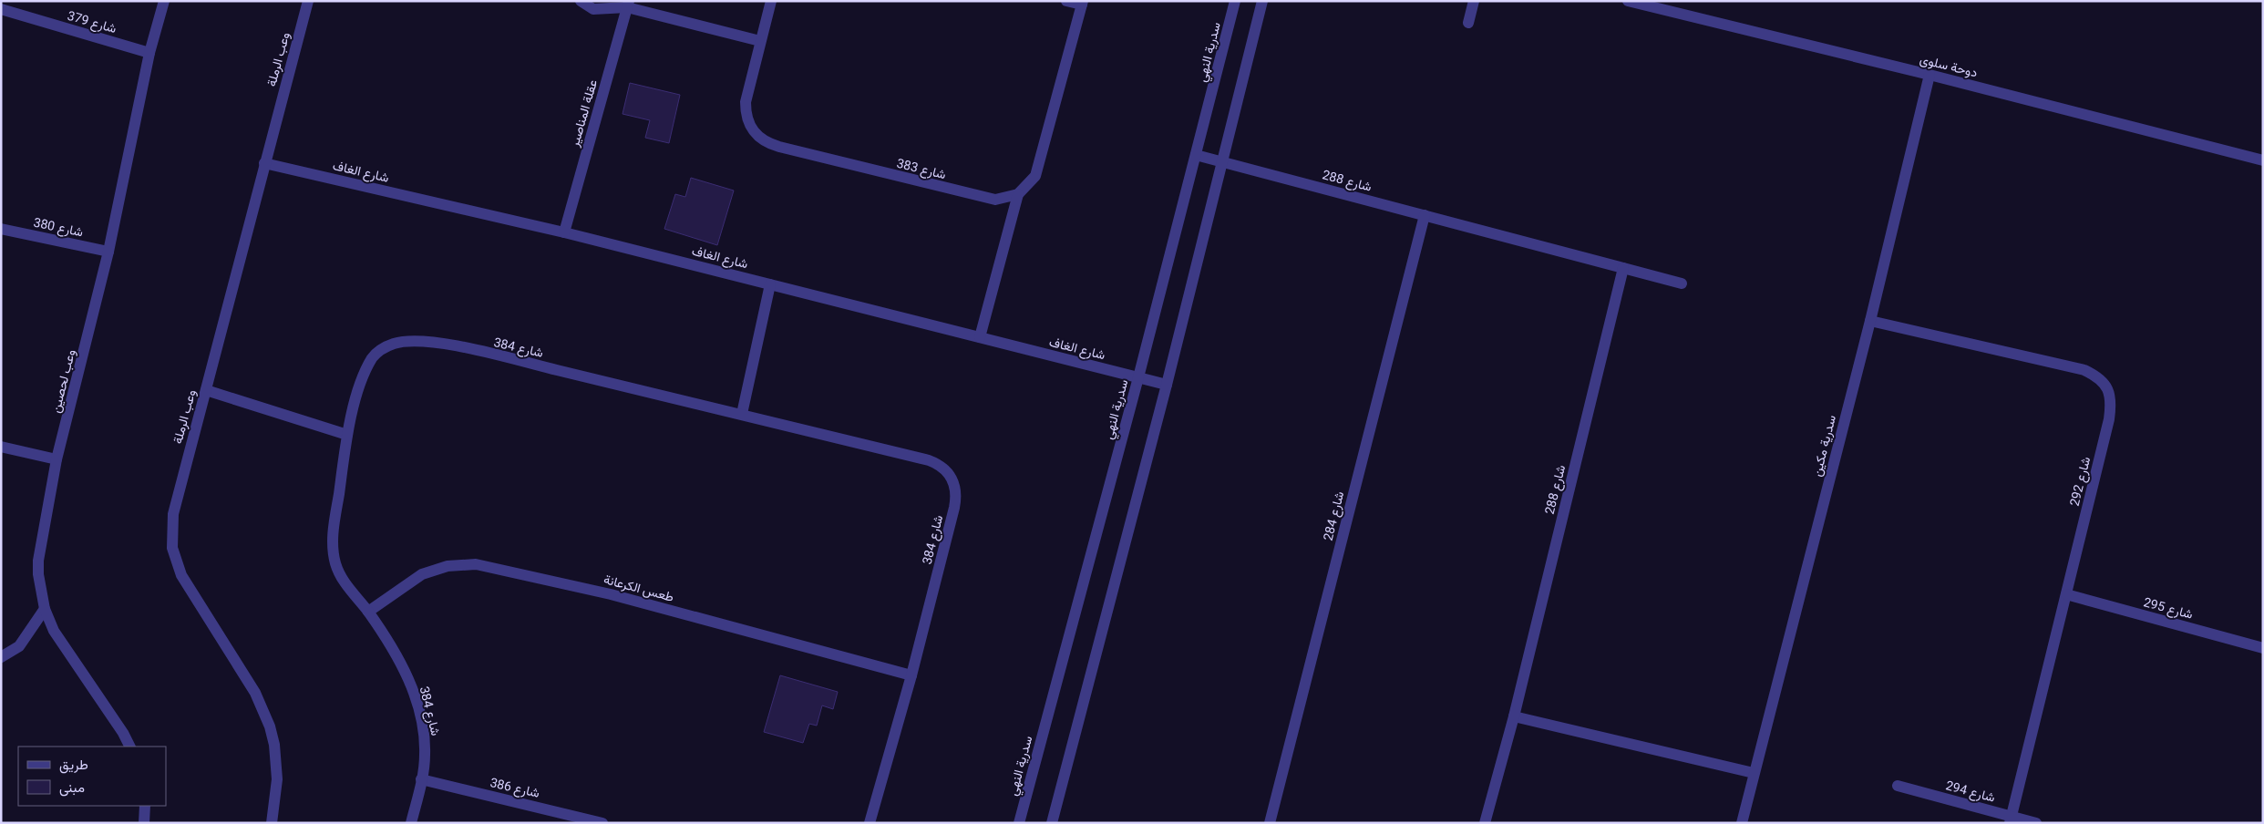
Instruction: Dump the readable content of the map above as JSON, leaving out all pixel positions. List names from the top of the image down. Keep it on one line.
{"streets":{"street":["شارع 379","سدرية النهي","وعب الرملة","دوحة سلوى","عقلة المناصير","شارع 383","شارع الغاف","شارع 288","شارع 380","شارع 384","وعب لحصين","سدرية مكين","شارع 292","شارع 284","طعس الكرعانة","شارع 295","شارع 386","شارع 294"]},"crossings":[["شارع 379","وعب لحصين"],["سدرية النهي","شارع الغاف"],["سدرية النهي","شارع 288"],["وعب الرملة","شارع الغاف"],["دوحة سلوى","سدرية مكين"],["عقلة المناصير","شارع الغاف"],["شارع 288","شارع 284"],["شارع 380","وعب لحصين"],["شارع 384","طعس الكرعانة"],["شارع 384","شارع 386"],["سدرية مكين","شارع 292"],["شارع 292","شارع 295"],["شارع 292","شارع 294"]],"legend":["طريق","مبنى"]}
